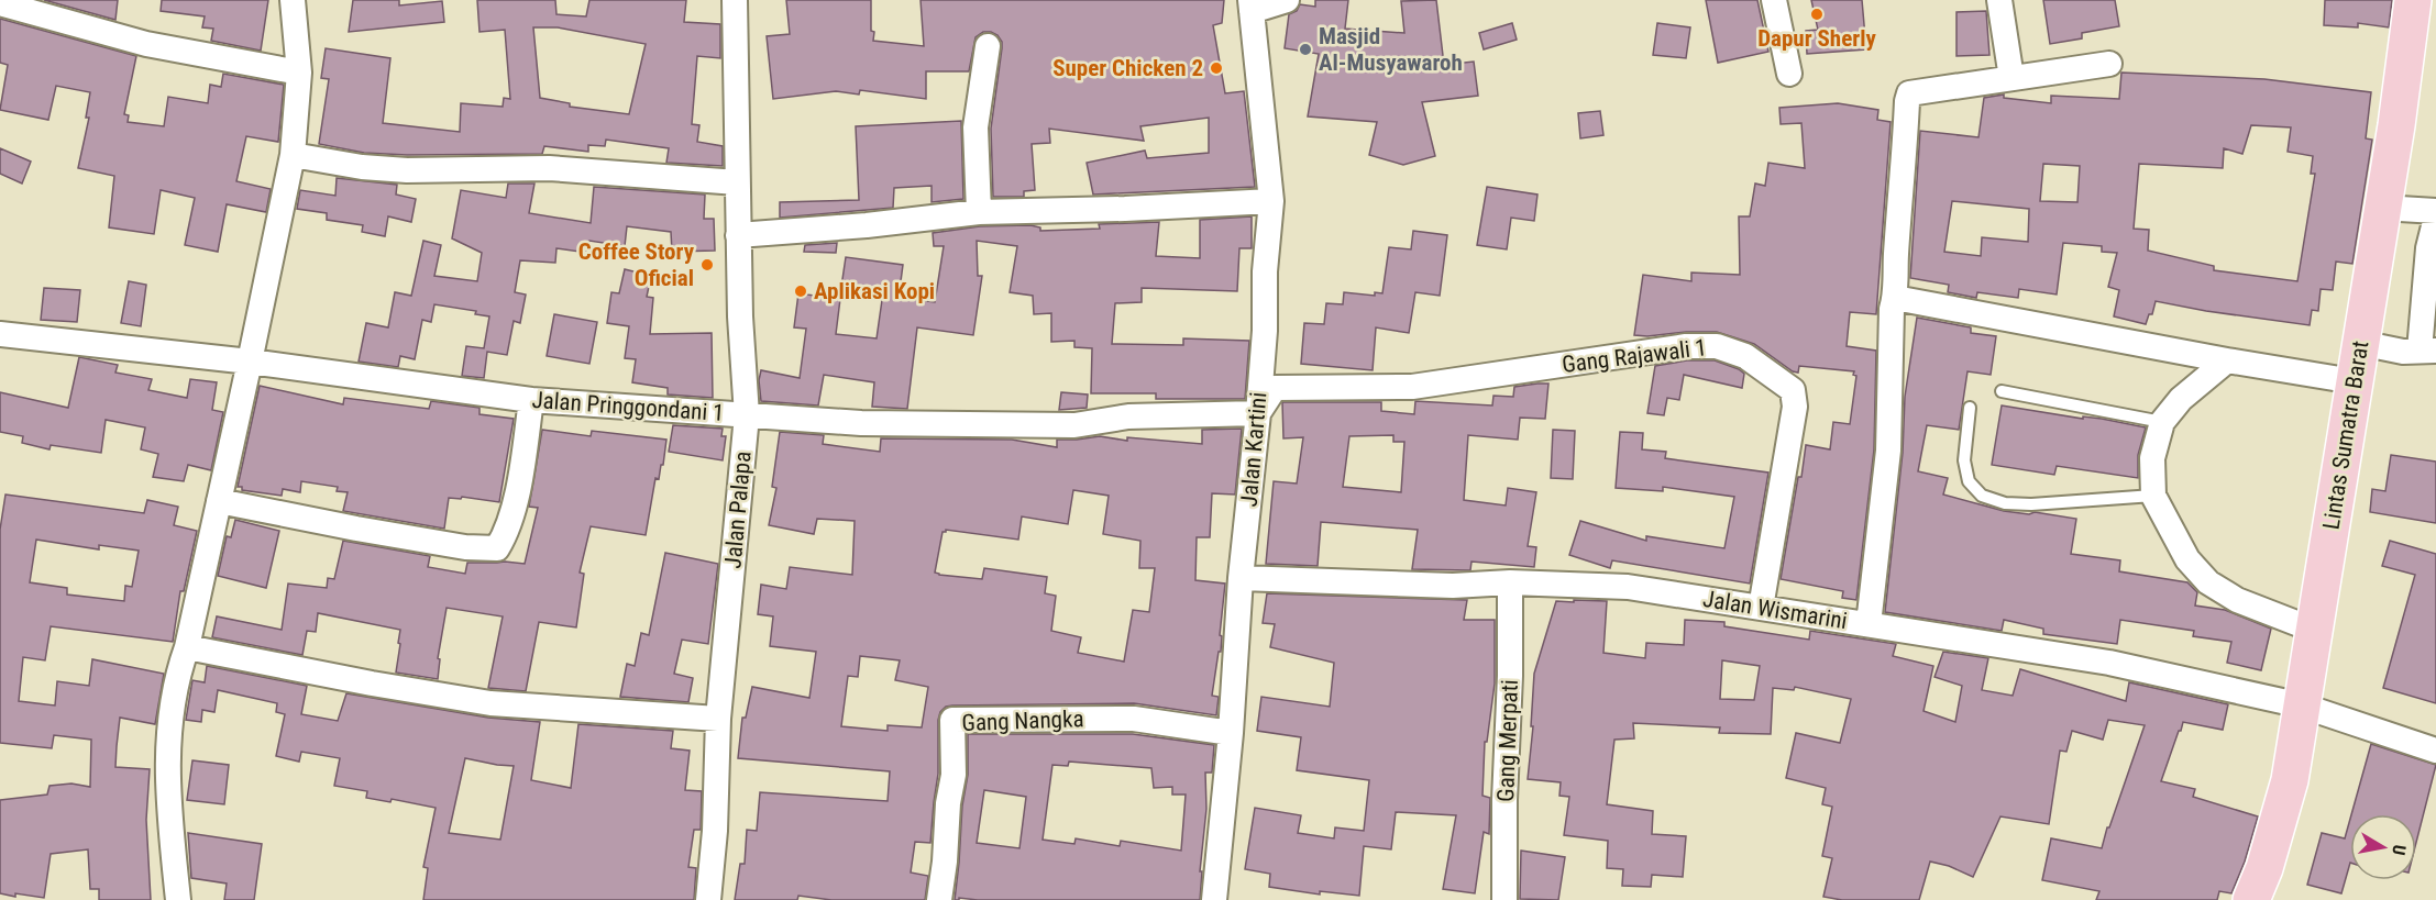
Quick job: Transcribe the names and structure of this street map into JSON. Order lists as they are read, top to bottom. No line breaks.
{"streets":{"highway":["Lintas Sumatra Barat"],"street":["Gang Rajawali 1","Jalan Pringgondani 1","Jalan Kartini","Jalan Palapa","Jalan Wismarini","Gang Nangka","Gang Merpati"]},"crossings":[["Gang Rajawali 1","Jalan Pringgondani 1"],["Gang Rajawali 1","Jalan Kartini"],["Gang Rajawali 1","Jalan Wismarini"],["Jalan Pringgondani 1","Jalan Kartini"],["Jalan Pringgondani 1","Jalan Palapa"],["Lintas Sumatra Barat","Jalan Wismarini"],["Jalan Kartini","Jalan Wismarini"],["Jalan Kartini","Gang Nangka"],["Jalan Wismarini","Gang Merpati"]],"places":["Dapur Sherly","Masjid Al-Musyawaroh","Super Chicken 2","Coffee Story Oficial","Aplikasi Kopi"],"north":"right"}
